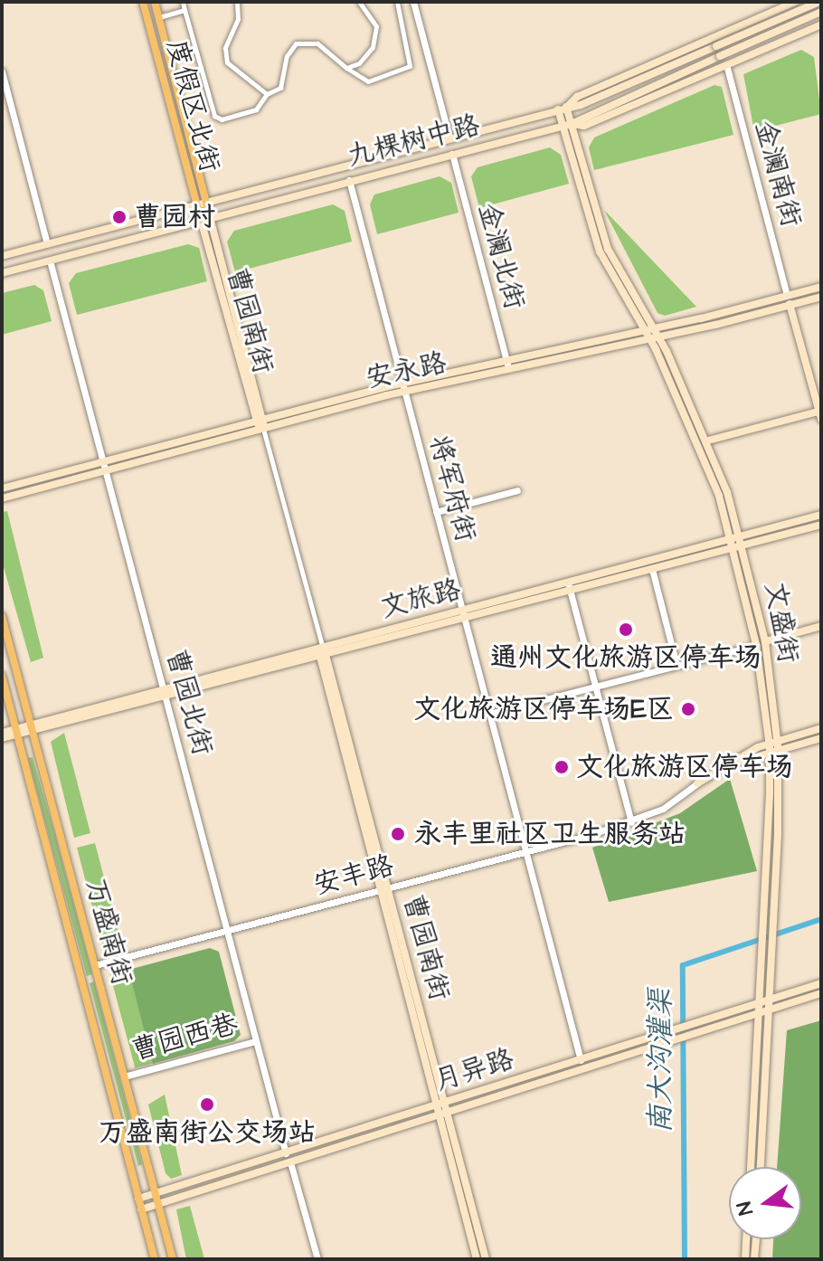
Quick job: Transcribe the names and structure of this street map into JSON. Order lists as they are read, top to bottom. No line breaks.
{"streets":{"main road":["度假区北街","九棵树中路","曹园南街","安永路","文旅路","文盛街","安丰路","万盛南街","月异路"],"street":["金澜南街","金澜北街","将军府街","曹园北街","曹园西巷"]},"crossings":[["度假区北街","九棵树中路"],["度假区北街","曹园南街"],["九棵树中路","金澜北街"],["九棵树中路","曹园南街"],["九棵树中路","将军府街"],["九棵树中路","文盛街"],["九棵树中路","曹园北街"],["金澜南街","安永路"],["金澜北街","安永路"],["曹园南街","安永路"],["曹园南街","文旅路"],["曹园南街","安丰路"],["曹园南街","月异路"],["安永路","将军府街"],["安永路","文盛街"],["安永路","曹园北街"],["将军府街","文旅路"],["将军府街","安丰路"],["将军府街","月异路"],["文旅路","文盛街"],["文旅路","曹园北街"],["文旅路","万盛南街"],["文盛街","安丰路"],["文盛街","月异路"],["曹园北街","安丰路"],["曹园北街","曹园西巷"],["曹园北街","月异路"],["安丰路","万盛南街"],["万盛南街","曹园西巷"],["万盛南街","月异路"]],"water":["南大沟灌渠"],"places":["曹园村","通州文化旅游区停车场","文化旅游区停车场E区","文化旅游区停车场","永丰里社区卫生服务站","万盛南街公交场站"],"north":"left"}
